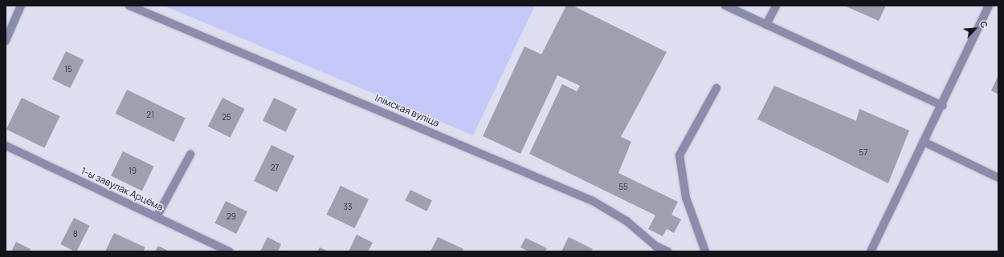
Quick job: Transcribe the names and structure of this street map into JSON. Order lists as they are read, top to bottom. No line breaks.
{"streets":{"street":["Ілімская вуліца","1-ы завулак Арцёма"]},"house_numbers":["15","21","25","57","27","19","55","33","29","8"],"north":"top right"}
